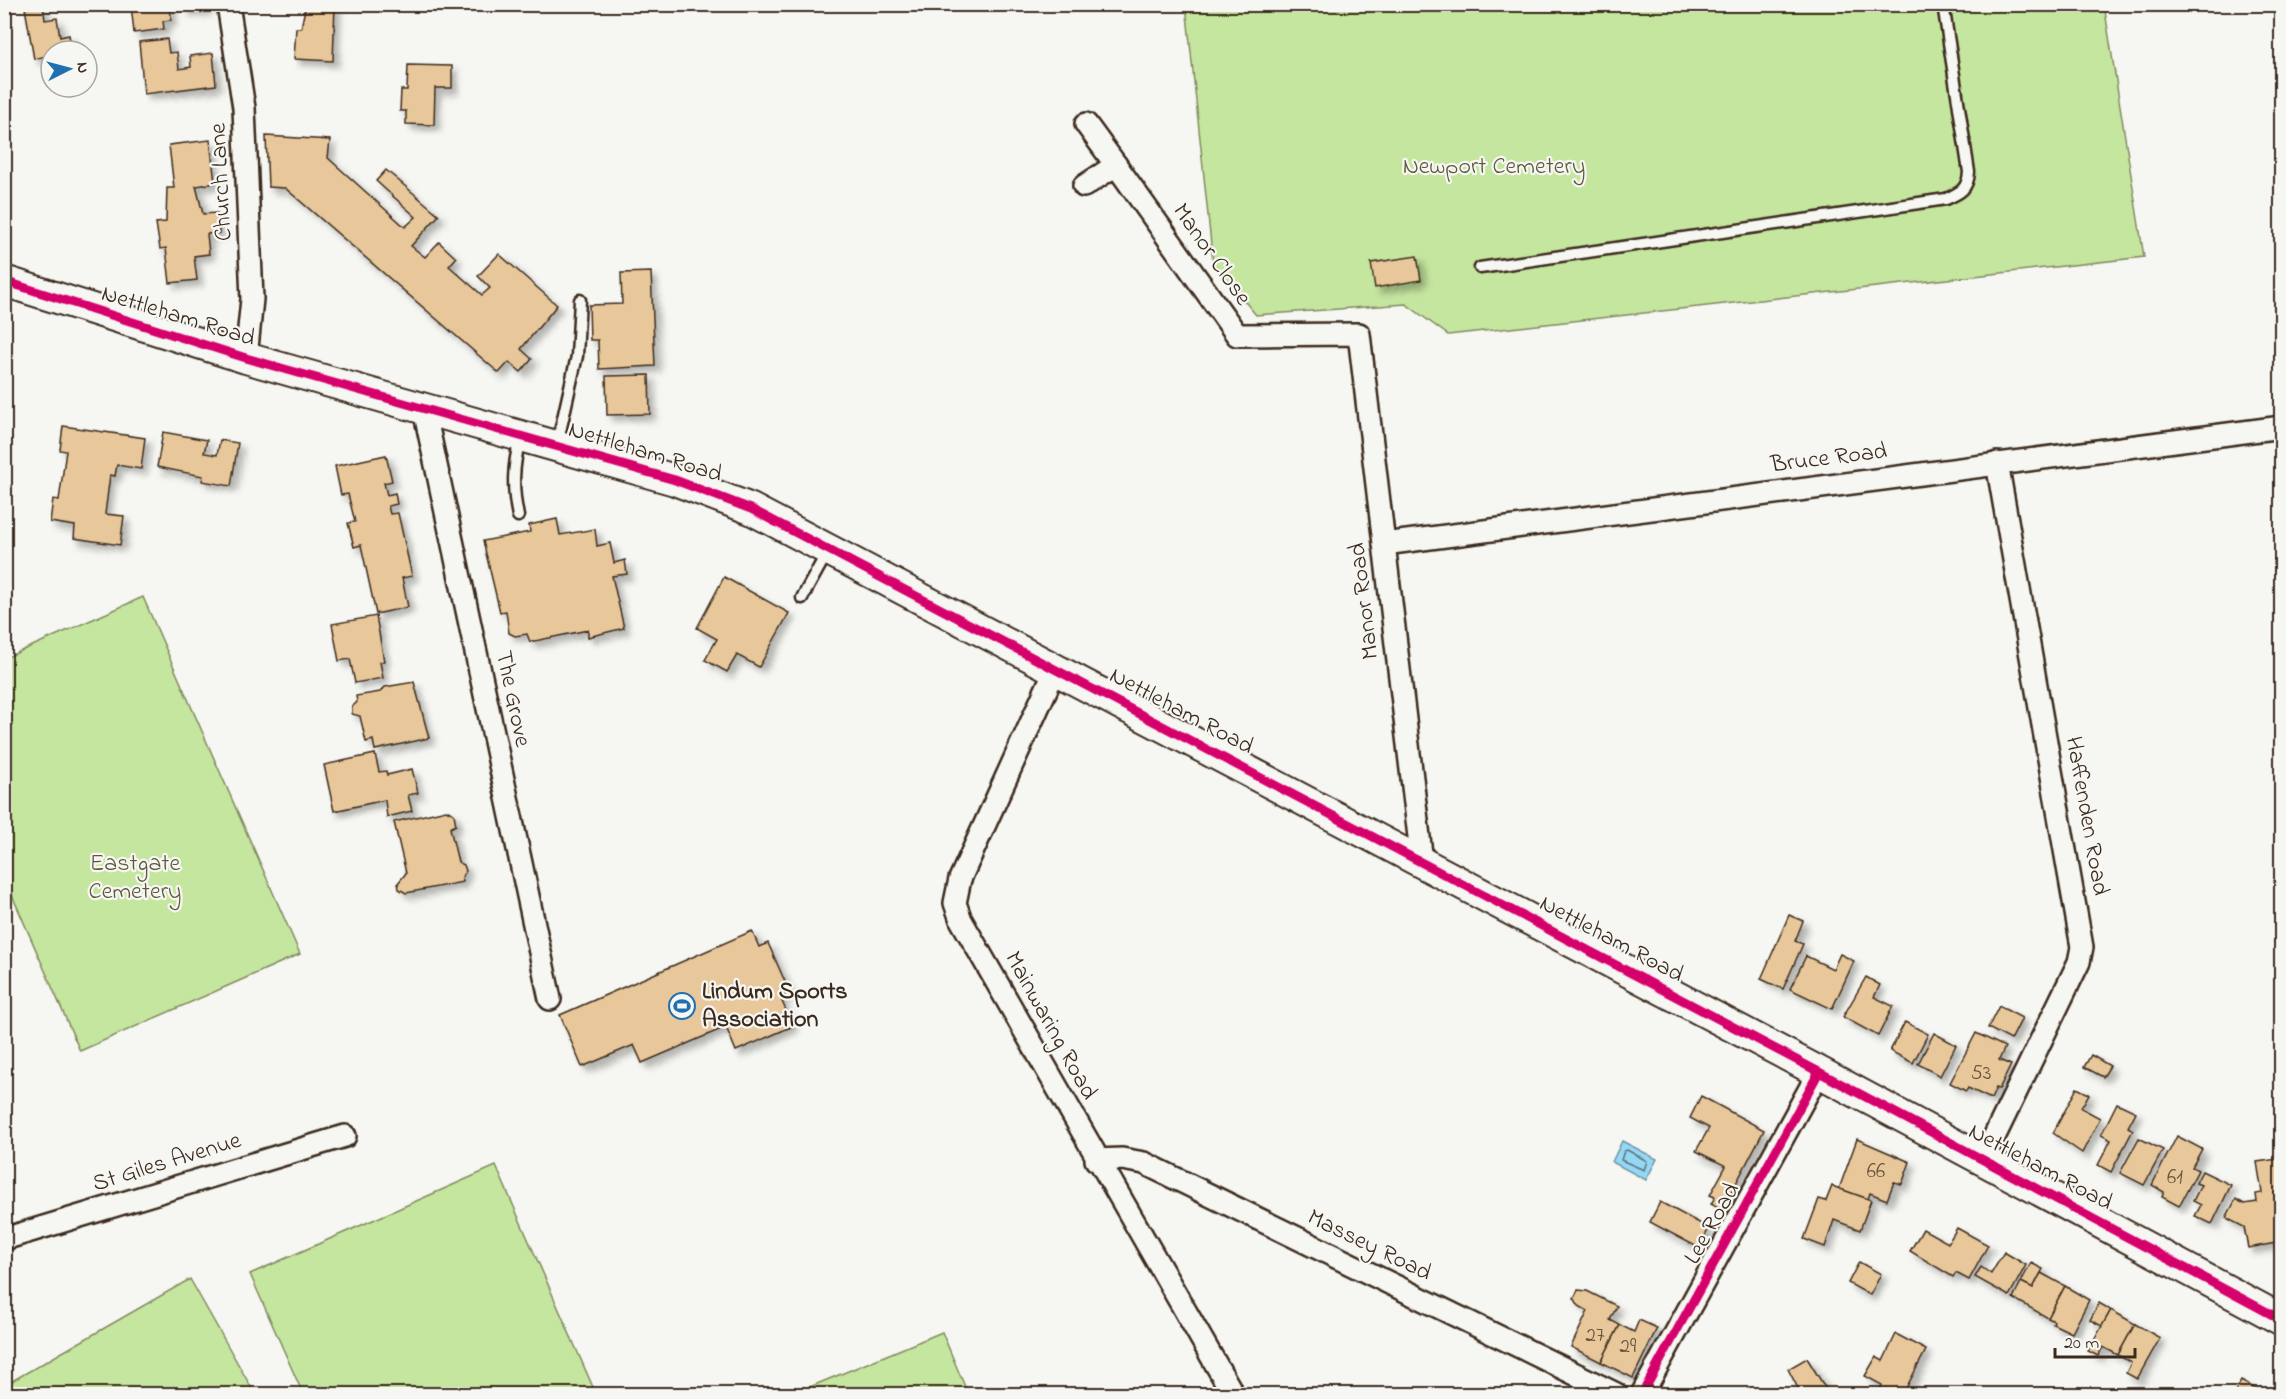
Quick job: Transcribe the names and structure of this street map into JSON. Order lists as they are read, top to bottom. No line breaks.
{"streets":{"street":["Church Lane","Manor Close","Nettleham Road","Bruce Road","Manor Road","The Grove","Haffenden Road","Mainwaring Road","St Giles Avenue","Lee Road","Massey Road"]},"crossings":[["Church Lane","Nettleham Road"],["Manor Close","Manor Road"],["Nettleham Road","Manor Road"],["Nettleham Road","The Grove"],["Nettleham Road","Haffenden Road"],["Nettleham Road","Mainwaring Road"],["Nettleham Road","Lee Road"],["Bruce Road","Manor Road"],["Bruce Road","Haffenden Road"],["Mainwaring Road","Massey Road"]],"parks":["Newport Cemetery","Eastgate Cemetery"],"places":{"sports":["Lindum Sports Association"]},"house_numbers":["53","66","61","27","29"],"scale_bar":"20 m","north":"right"}
